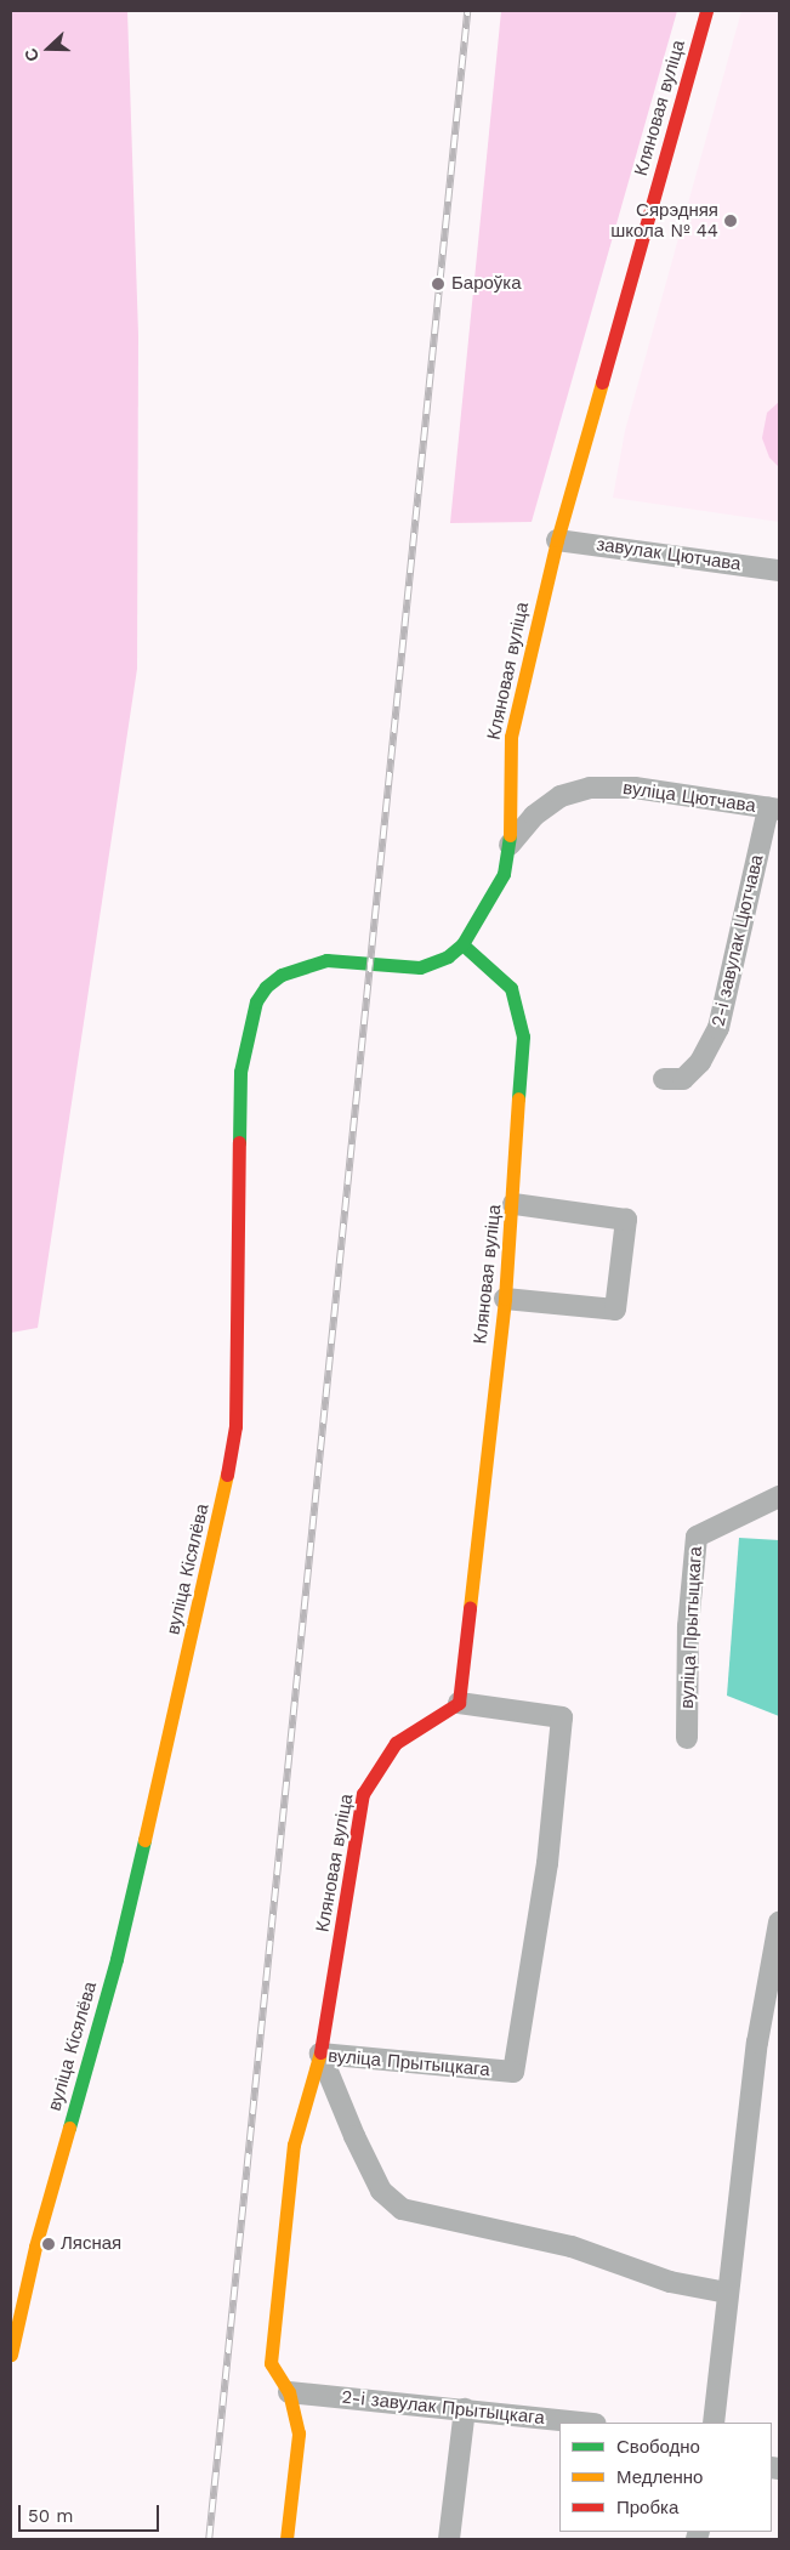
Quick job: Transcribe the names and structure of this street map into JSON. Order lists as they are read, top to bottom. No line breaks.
{"streets":{"street":["Кляновая вуліца","завулак Цютчава","вуліца Цютчава","2-і завулак Цютчава","вуліца Кісялёва","вуліца Прытыцкага","2-і завулак Прытыцкага"]},"crossings":[["Кляновая вуліца","завулак Цютчава"],["Кляновая вуліца","вуліца Цютчава"],["Кляновая вуліца","вуліца Кісялёва"],["Кляновая вуліца","вуліца Прытыцкага"],["Кляновая вуліца","2-і завулак Прытыцкага"],["вуліца Цютчава","2-і завулак Цютчава"]],"places":["Сярэдняя школа № 44","Бароўка","Лясная"],"legend":["Свободно","Медленно","Пробка"],"scale_bar":"50 m","north":"left"}
